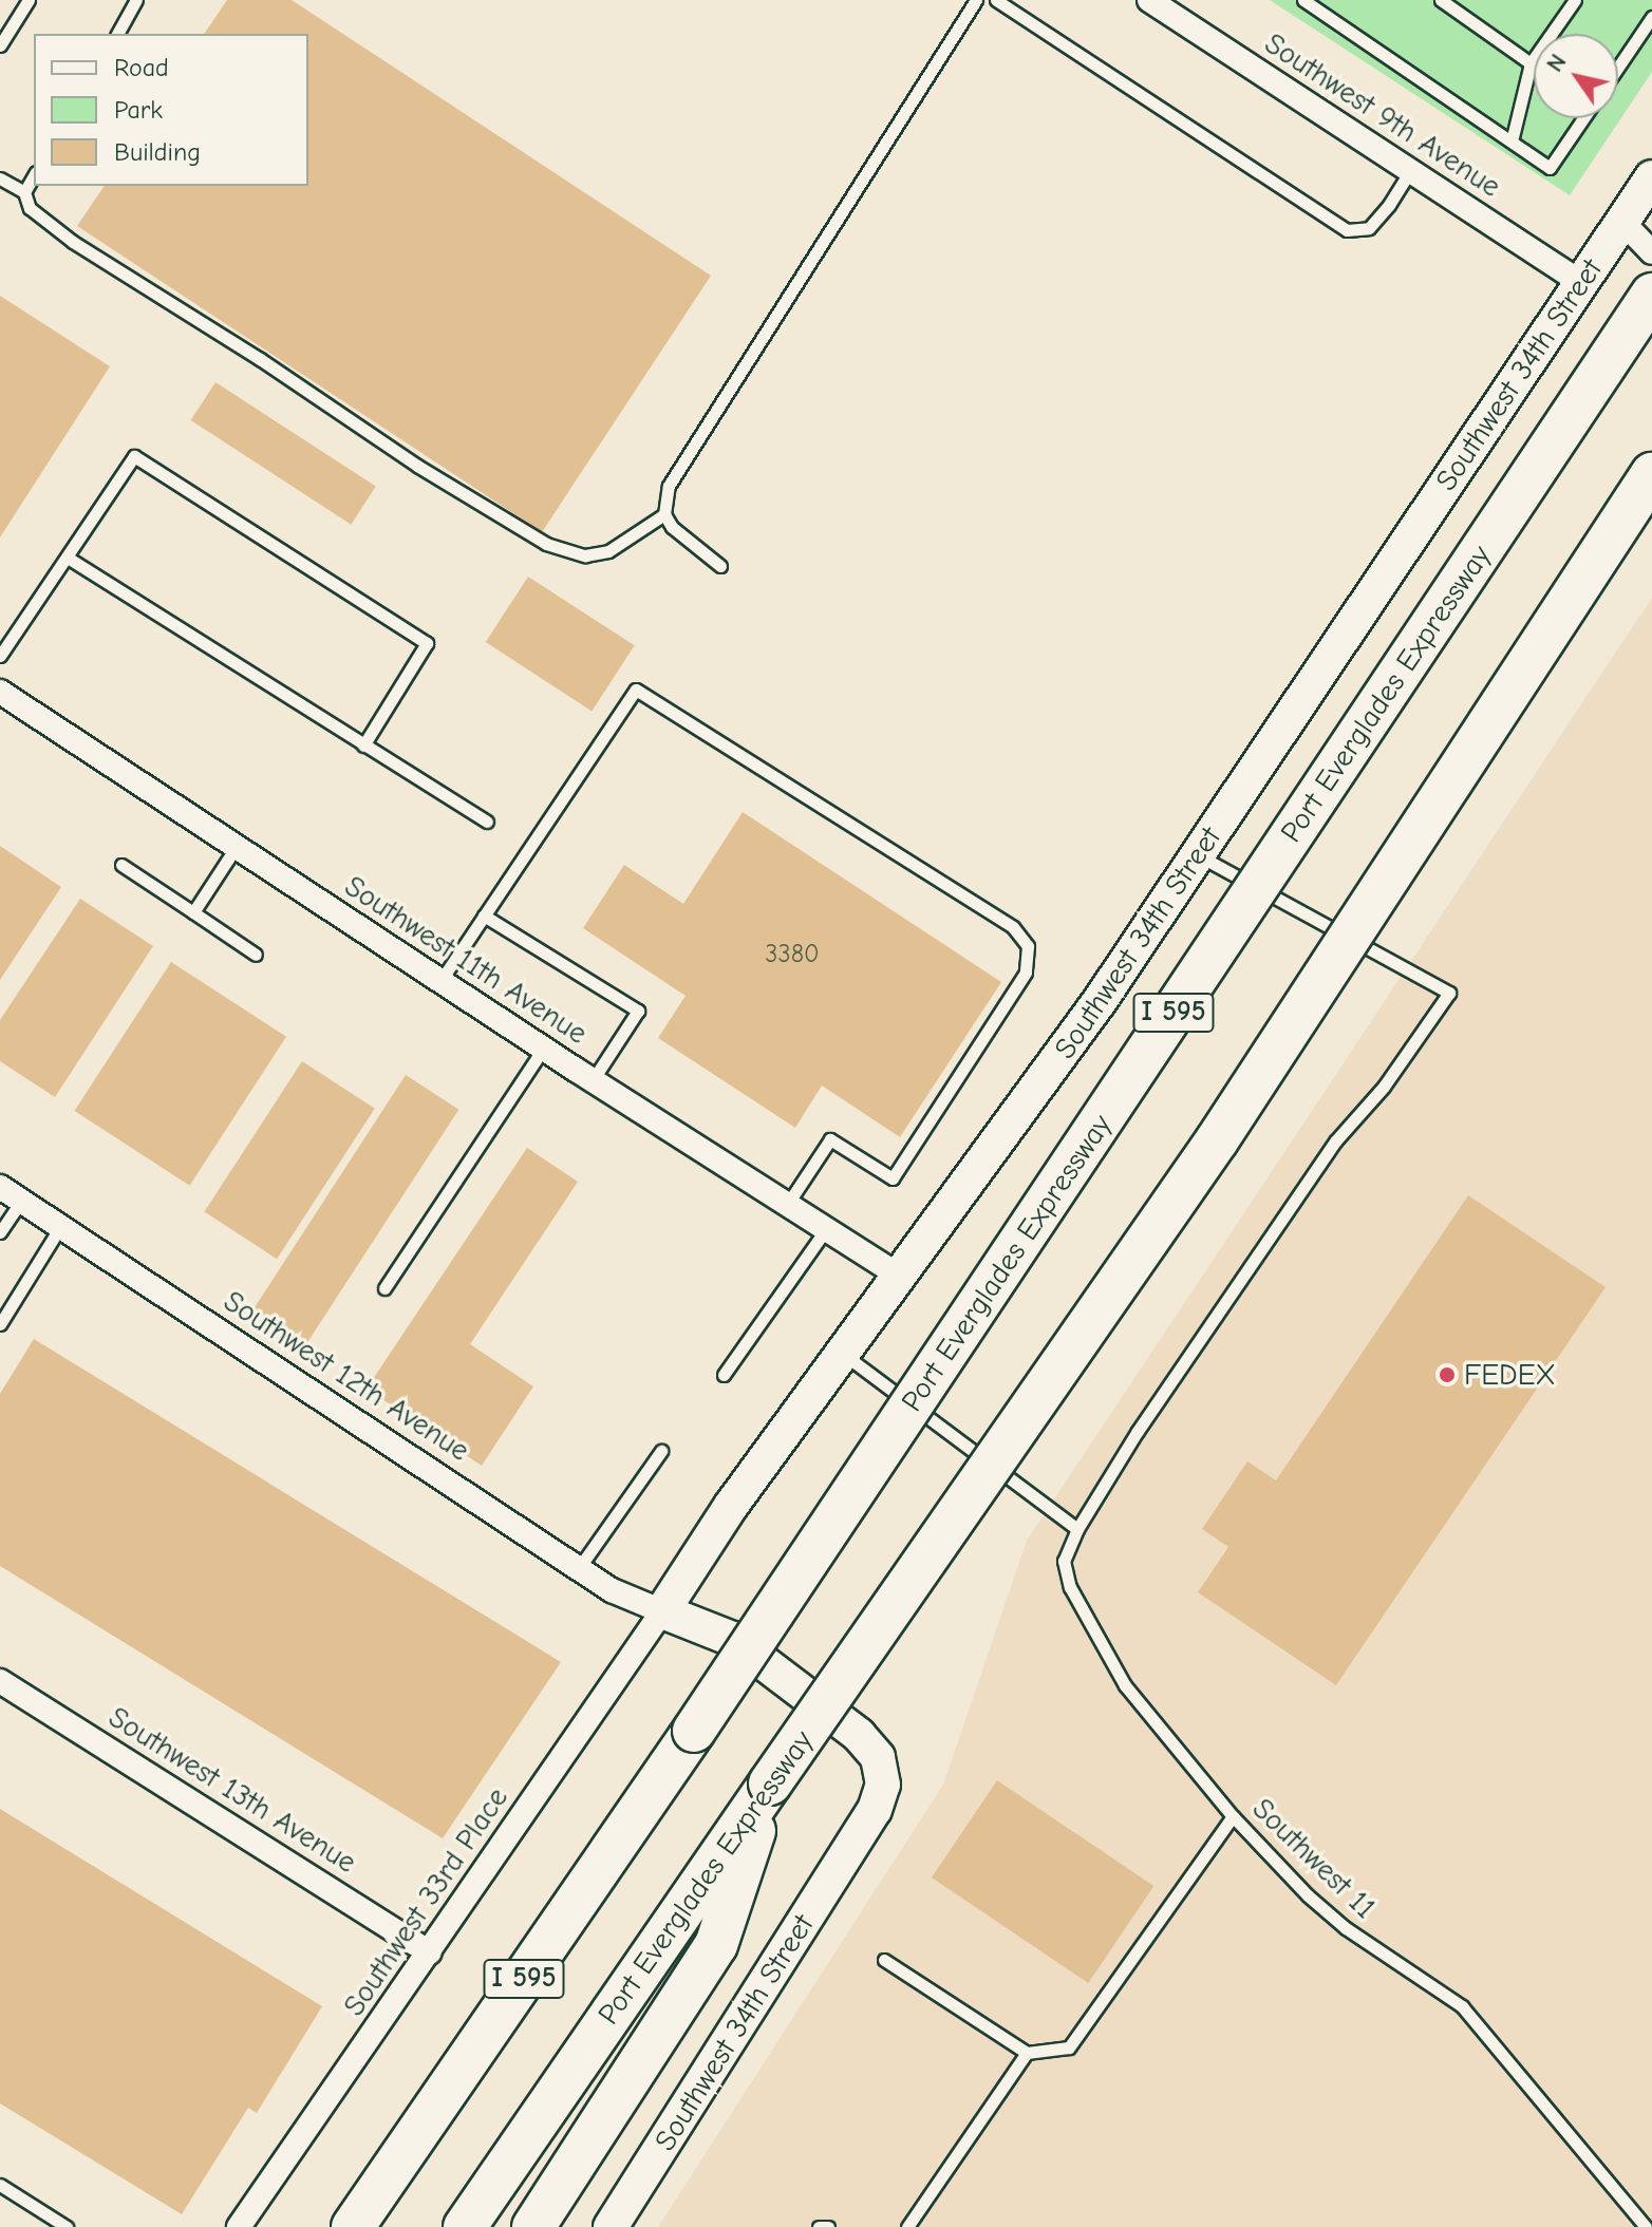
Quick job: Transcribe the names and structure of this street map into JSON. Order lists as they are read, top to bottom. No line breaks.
{"streets":{"highway":["Port Everglades Expressway","I 595"],"street":["Southwest 9th Avenue","Southwest 34th Street","Southwest 11th Avenue","Southwest 12th Avenue","Southwest 13th Avenue","Southwest 33rd Place"],"lane":["Southwest 11"]},"crossings":[["Southwest 9th Avenue","Southwest 34th Street"],["Southwest 34th Street","Southwest 11th Avenue"],["Southwest 34th Street","Southwest 12th Avenue"],["Southwest 34th Street","Southwest 33rd Place"],["Southwest 12th Avenue","Southwest 33rd Place"],["Southwest 13th Avenue","Southwest 33rd Place"]],"places":["FEDEX"],"house_numbers":["3380"],"legend":["Road","Park","Building"],"north":"top left"}
